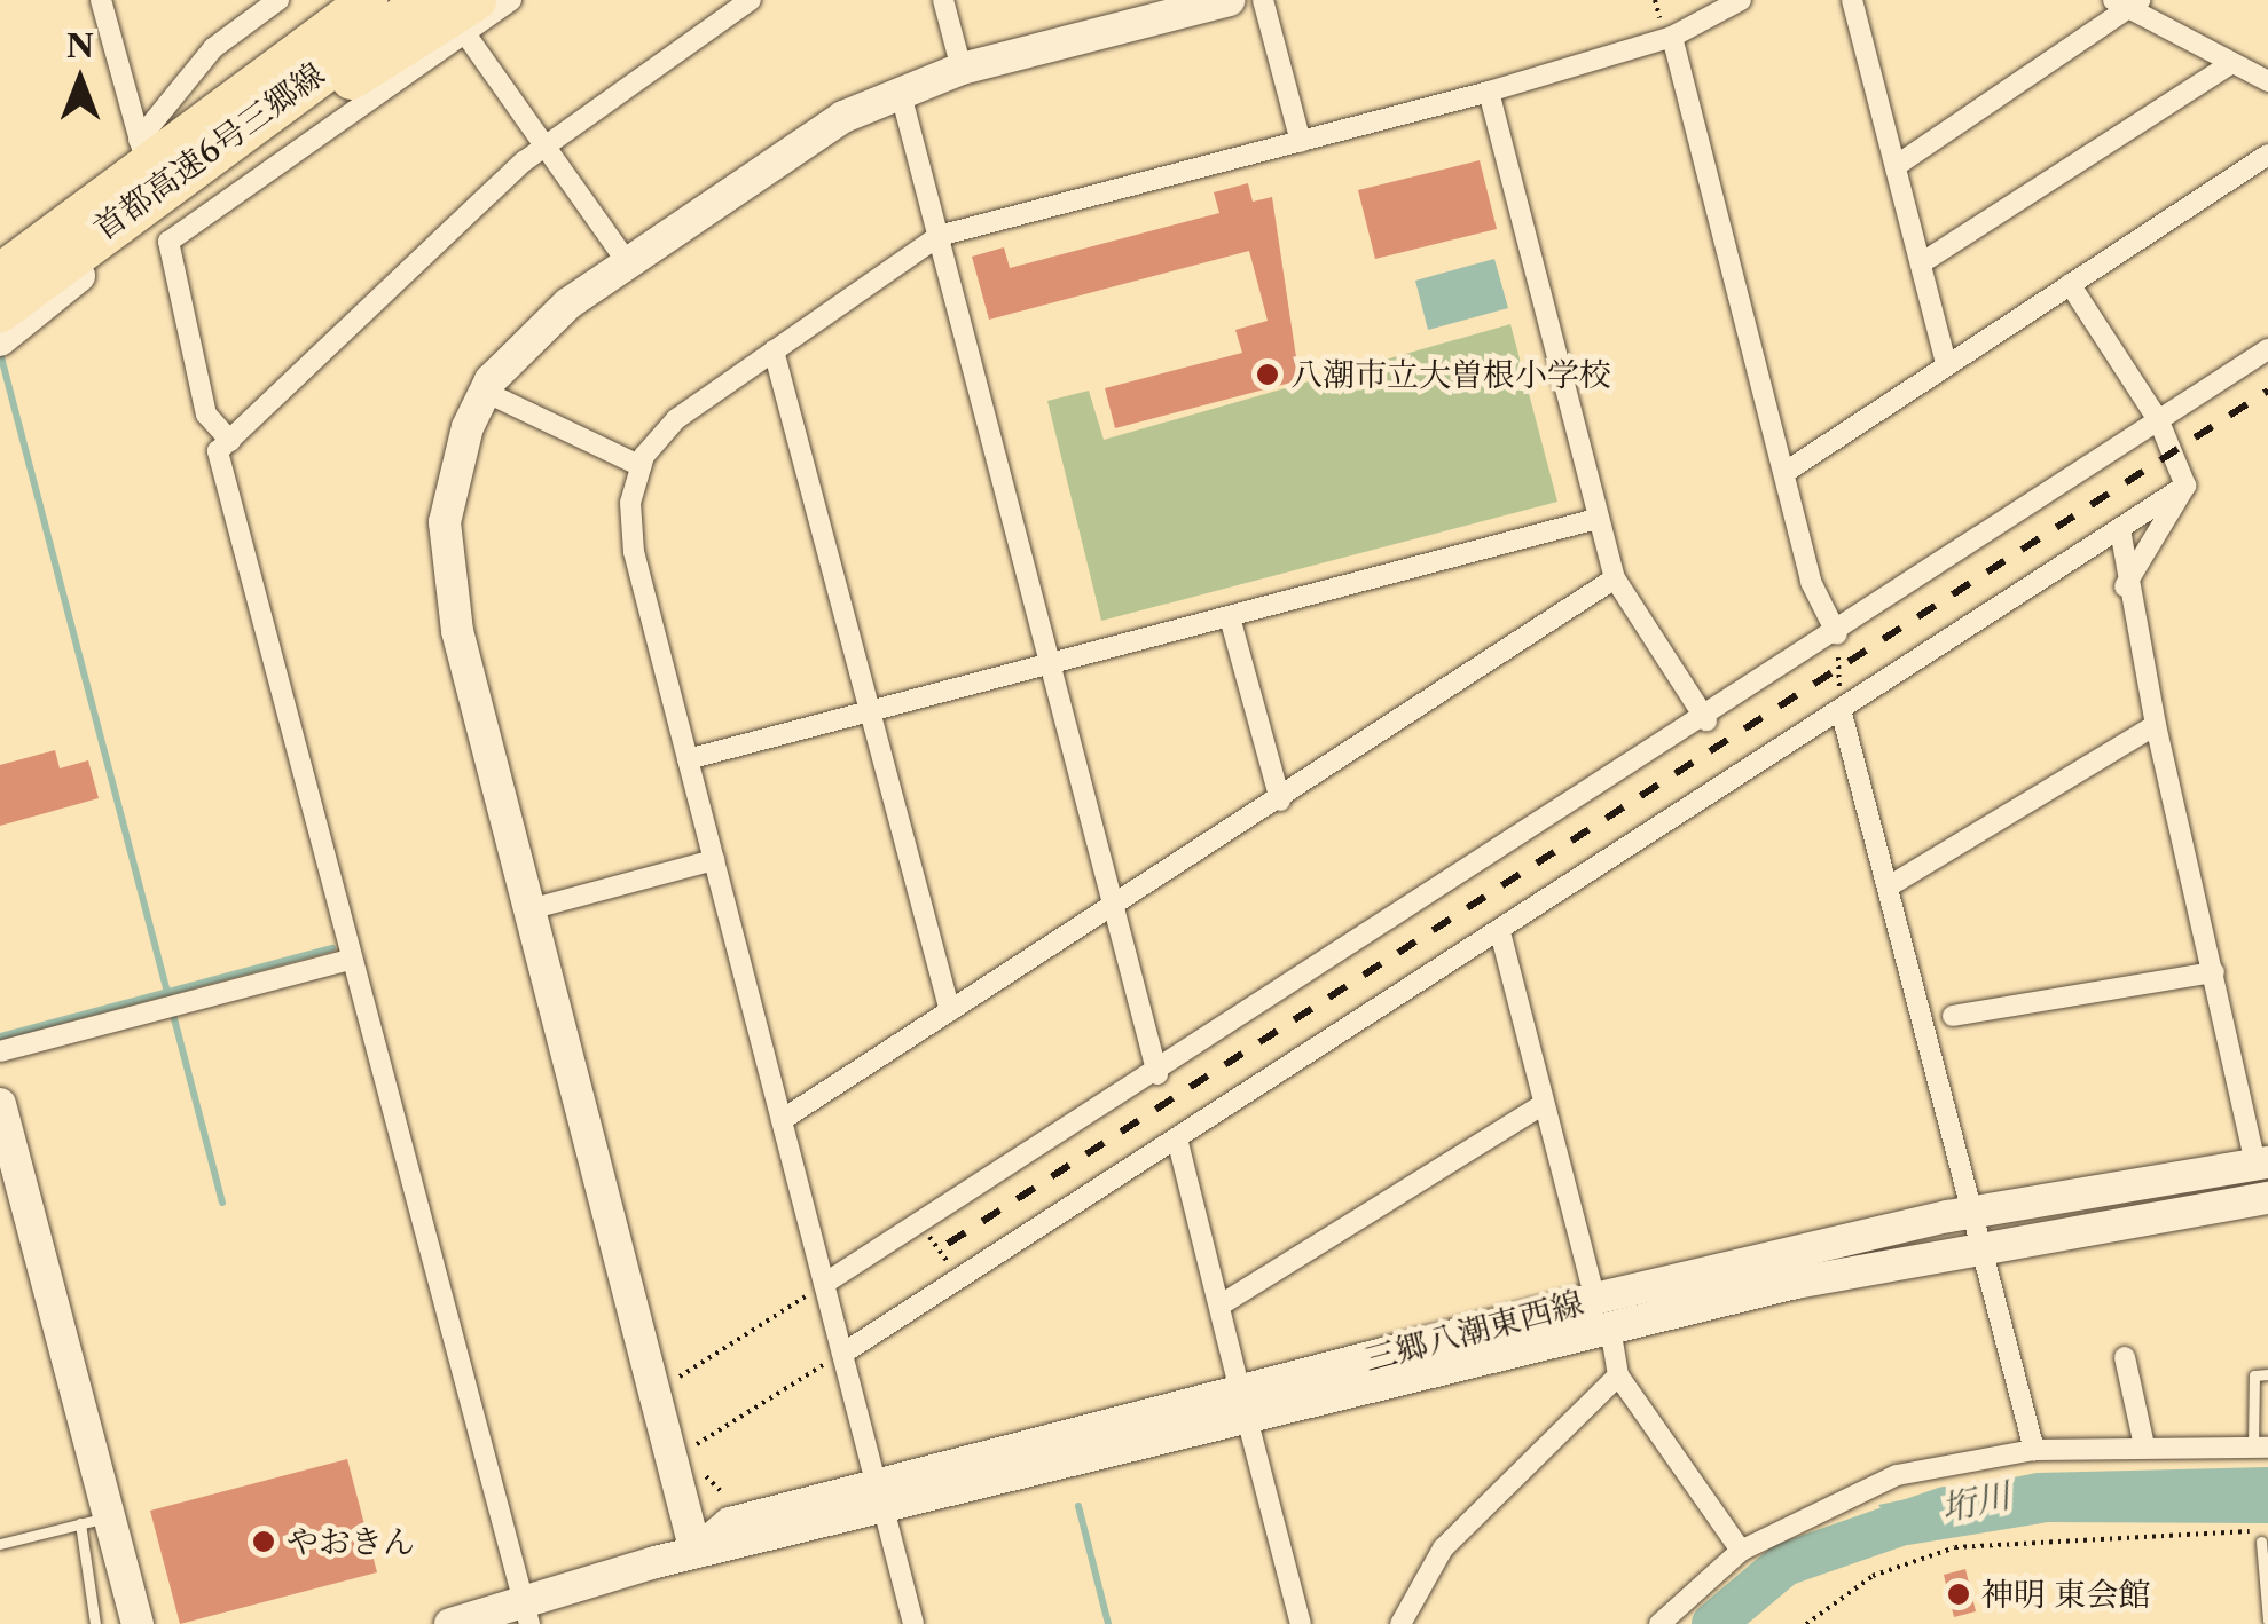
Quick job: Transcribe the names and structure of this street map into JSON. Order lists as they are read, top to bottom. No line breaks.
{"streets":{"highway":["首都高速6号三郷線"],"street":["三郷八潮東西線"]},"water":["垳川"],"places":["八潮市立大曽根小学校","やおきん","神明 東会館"],"north":"top"}
